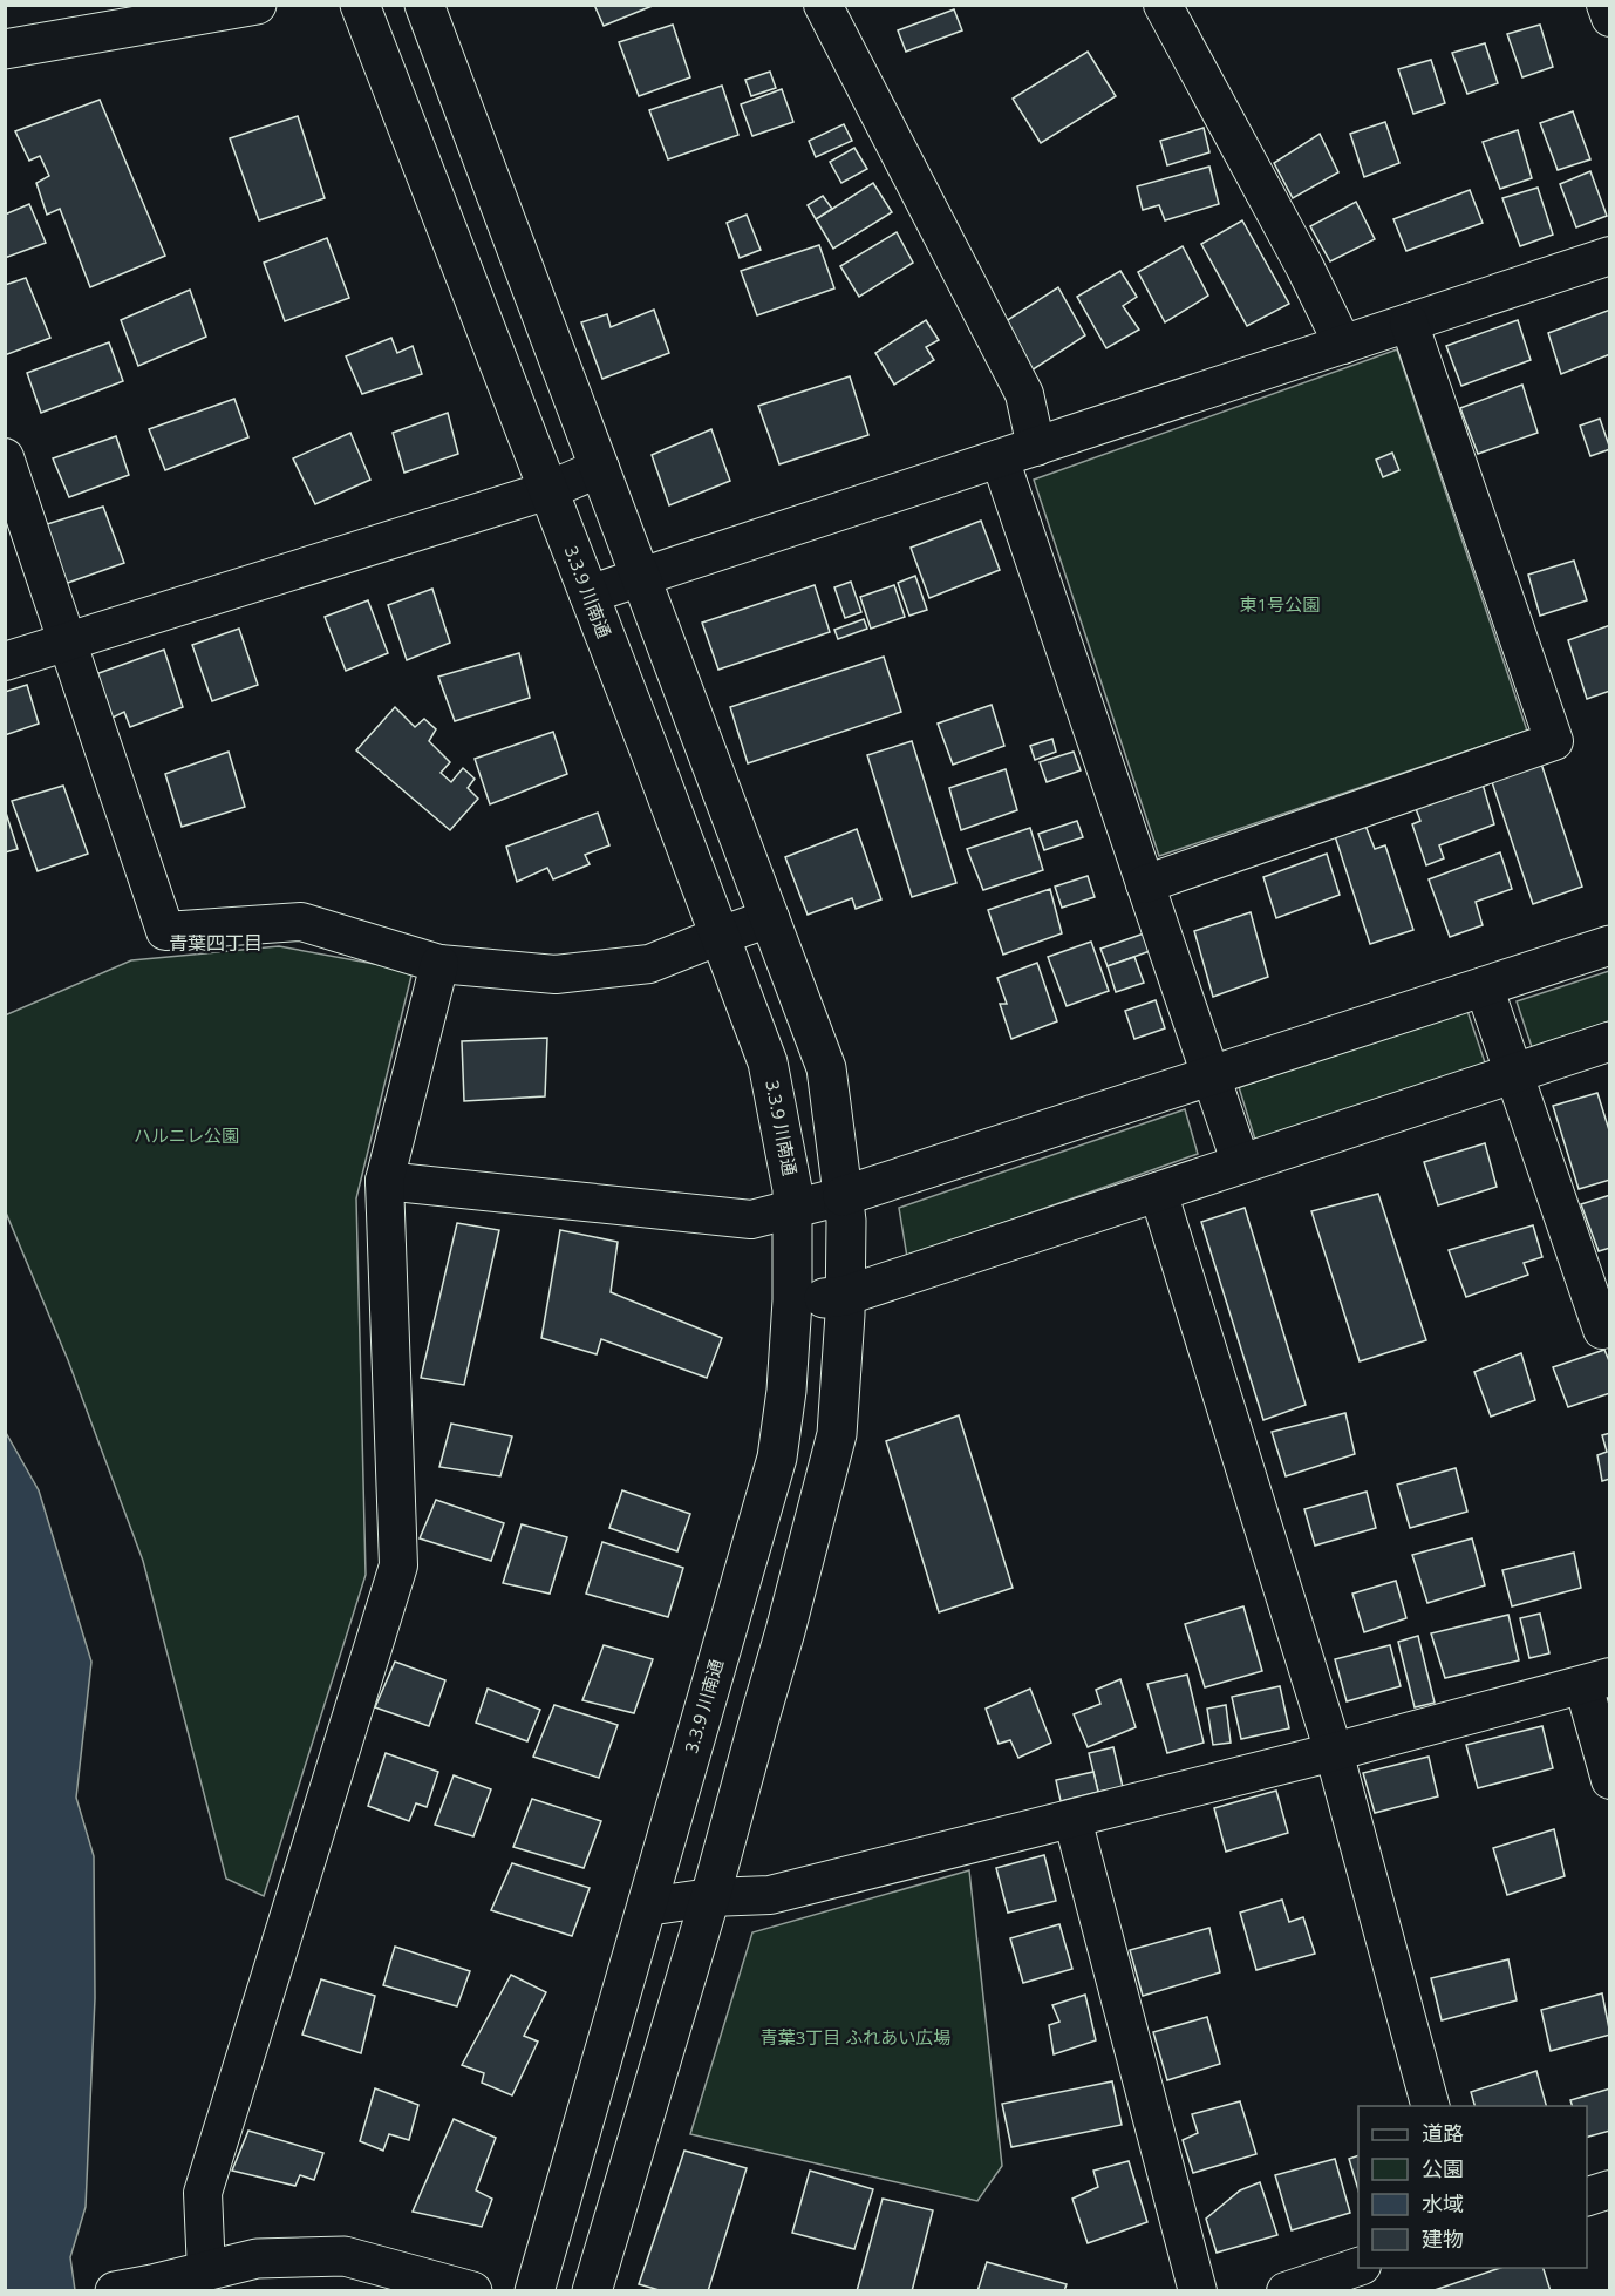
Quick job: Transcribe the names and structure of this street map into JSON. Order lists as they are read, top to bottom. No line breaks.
{"streets":{"street":["3.3.9 川南通"]},"districts":["青葉四丁目"],"parks":["東1号公園","ハルニレ公園","青葉3丁目 ふれあい広場"],"legend":["道路","公園","水域","建物"]}
